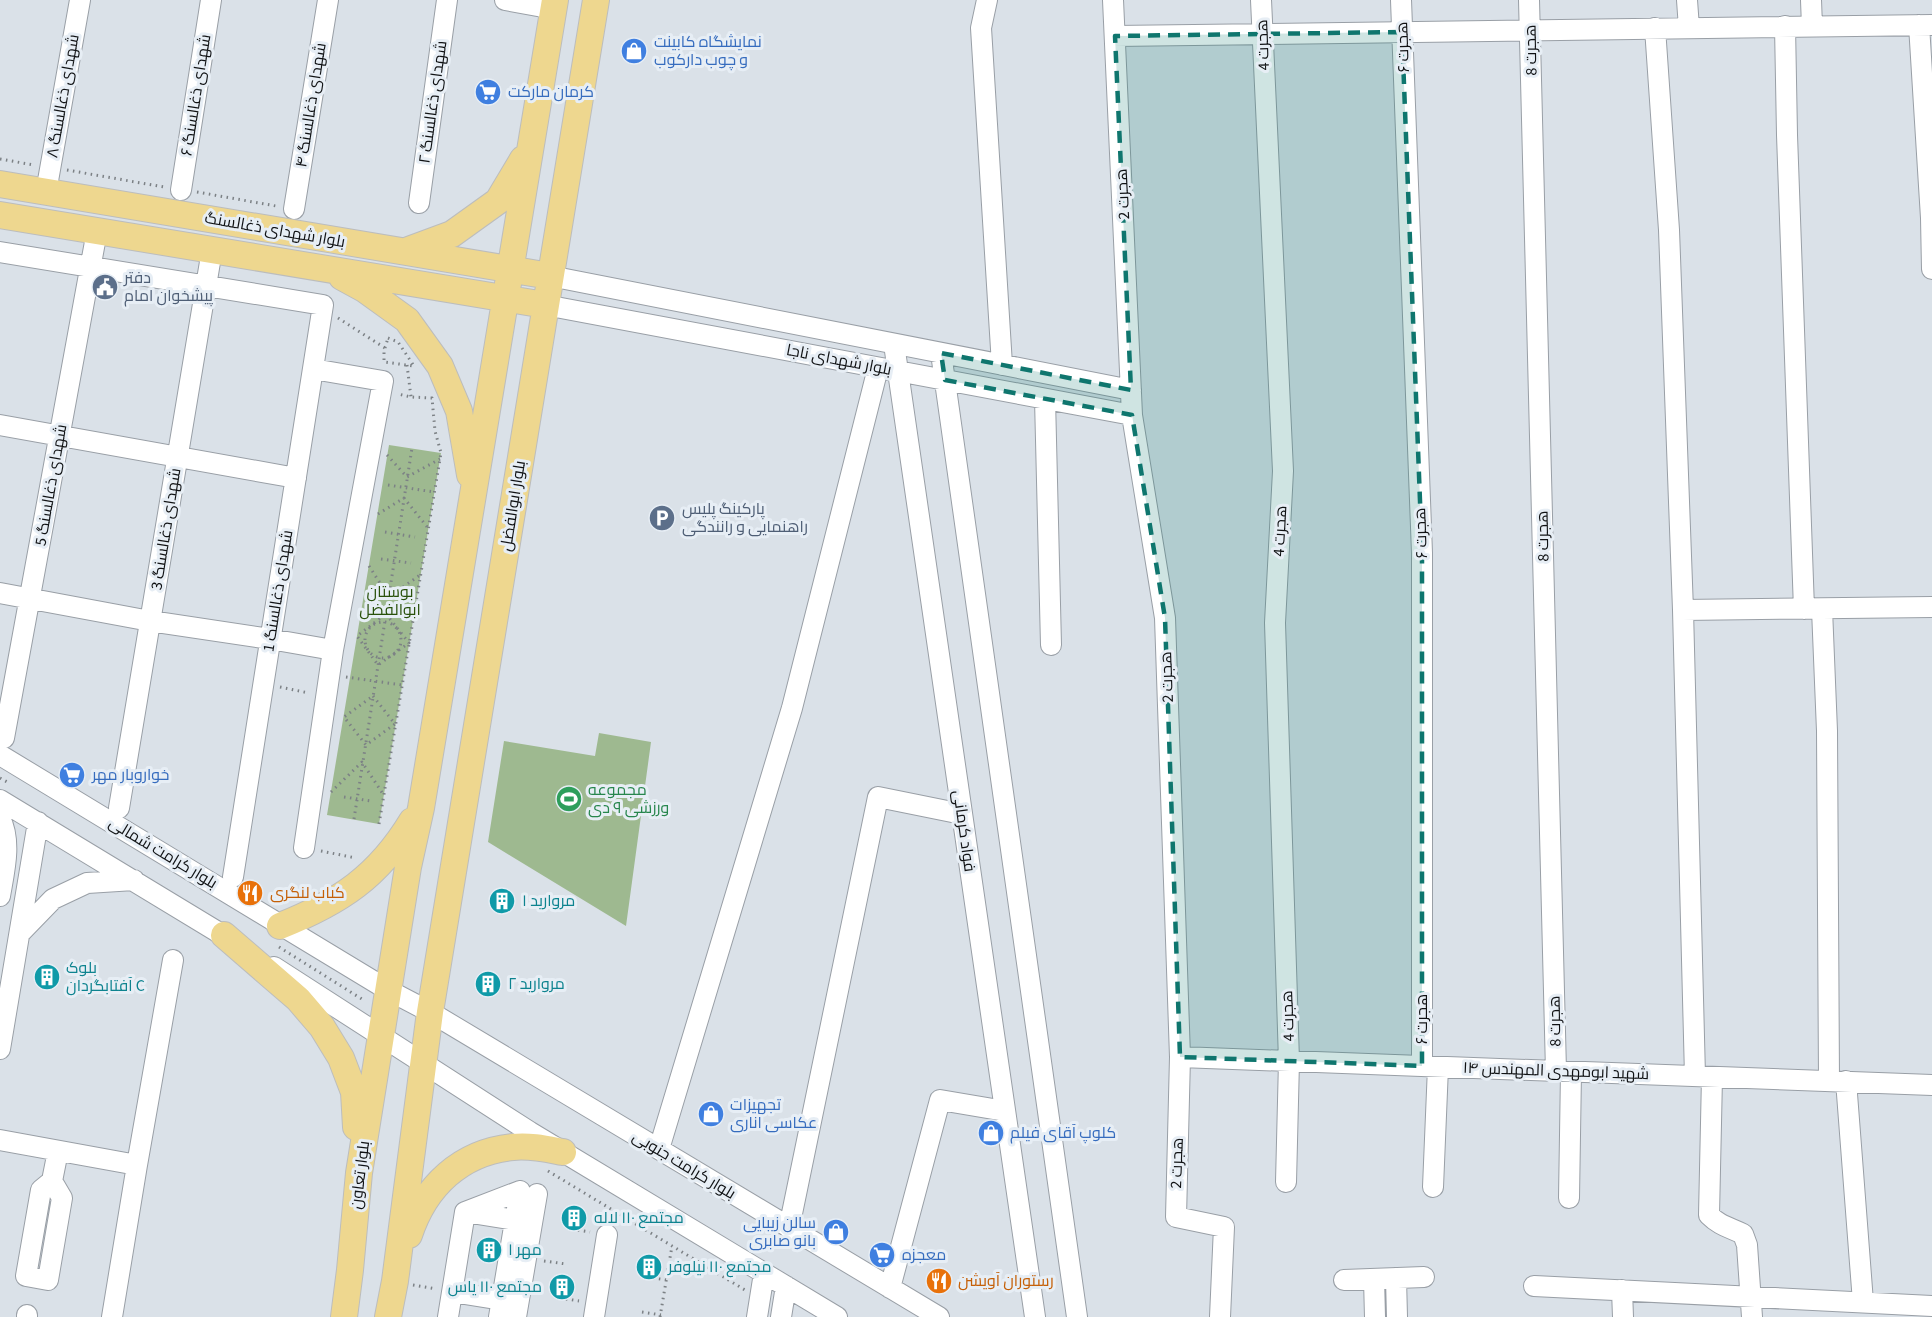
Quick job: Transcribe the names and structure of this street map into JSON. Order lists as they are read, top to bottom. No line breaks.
{"streets":{"main road":["بلوار شهدای ذغالسنگ","بلوار ابوالفضل","بلوار تعاون"],"street":["هجرت 4","هجرت ۶","هجرت 8","شهدای ذغالسنگ ۶","شهدای ذغالسنگ ۸","شهدای ذغالسنگ ۲","شهدای ذغالسنگ ۴","هجرت 2","بلوار شهدای ناجا","شهدای ذغالسنگ 5","شهدای ذغالسنگ 3","شهدای ذغالسنگ 1","فواد کرمانی","بلوار کرامت شمالی","شهید ابومهدی المهندس ۱۴","بلوار کرامت جنوبی"]},"crossings":[["هجرت 4","شهید ابومهدی المهندس ۱۴"],["هجرت ۶","شهید ابومهدی المهندس ۱۴"],["هجرت 8","شهید ابومهدی المهندس ۱۴"],["شهدای ذغالسنگ ۸","بلوار شهدای ذغالسنگ"],["هجرت 2","بلوار شهدای ناجا"],["هجرت 2","شهید ابومهدی المهندس ۱۴"],["بلوار شهدای ذغالسنگ","بلوار شهدای ناجا"],["بلوار شهدای ذغالسنگ","شهدای ذغالسنگ 5"],["بلوار شهدای ذغالسنگ","بلوار ابوالفضل"],["بلوار شهدای ذغالسنگ","شهدای ذغالسنگ 3"],["بلوار شهدای ناجا","بلوار ابوالفضل"],["بلوار شهدای ناجا","فواد کرمانی"],["شهدای ذغالسنگ 5","بلوار کرامت شمالی"],["بلوار ابوالفضل","بلوار کرامت جنوبی"],["بلوار کرامت شمالی","بلوار کرامت جنوبی"],["بلوار کرامت شمالی","بلوار تعاون"],["بلوار کرامت جنوبی","بلوار تعاون"]],"parks":["بوستان ابوالفضل"],"places":{"shop":["نمایشگاه کابینت و چوب دارکوب","تجهیزات عکاسی اناری","کلوپ آقای فیلم","سالن زیبایی بانو صابری"],"supermarket":["کرمان مارکت","خواروبار مهر","معجزه"],"public building":["دفتر پیشخوان امام"],"parking":["پارکینگ پلیس راهنمایی و رانندگی"],"sports":["مجموعه ورزشی ۹ دی"],"restaurant":["کباب لنگری","رستوران آویشن"],"building":["مروارید ۱","بلوک آفتابگردان C","مروارید ۲","مجتمع ۱۱۰ لاله","مهر ۱","مجتمع ۱۱۰ نیلوفر","مجتمع ۱۱۰ یاس"]}}
